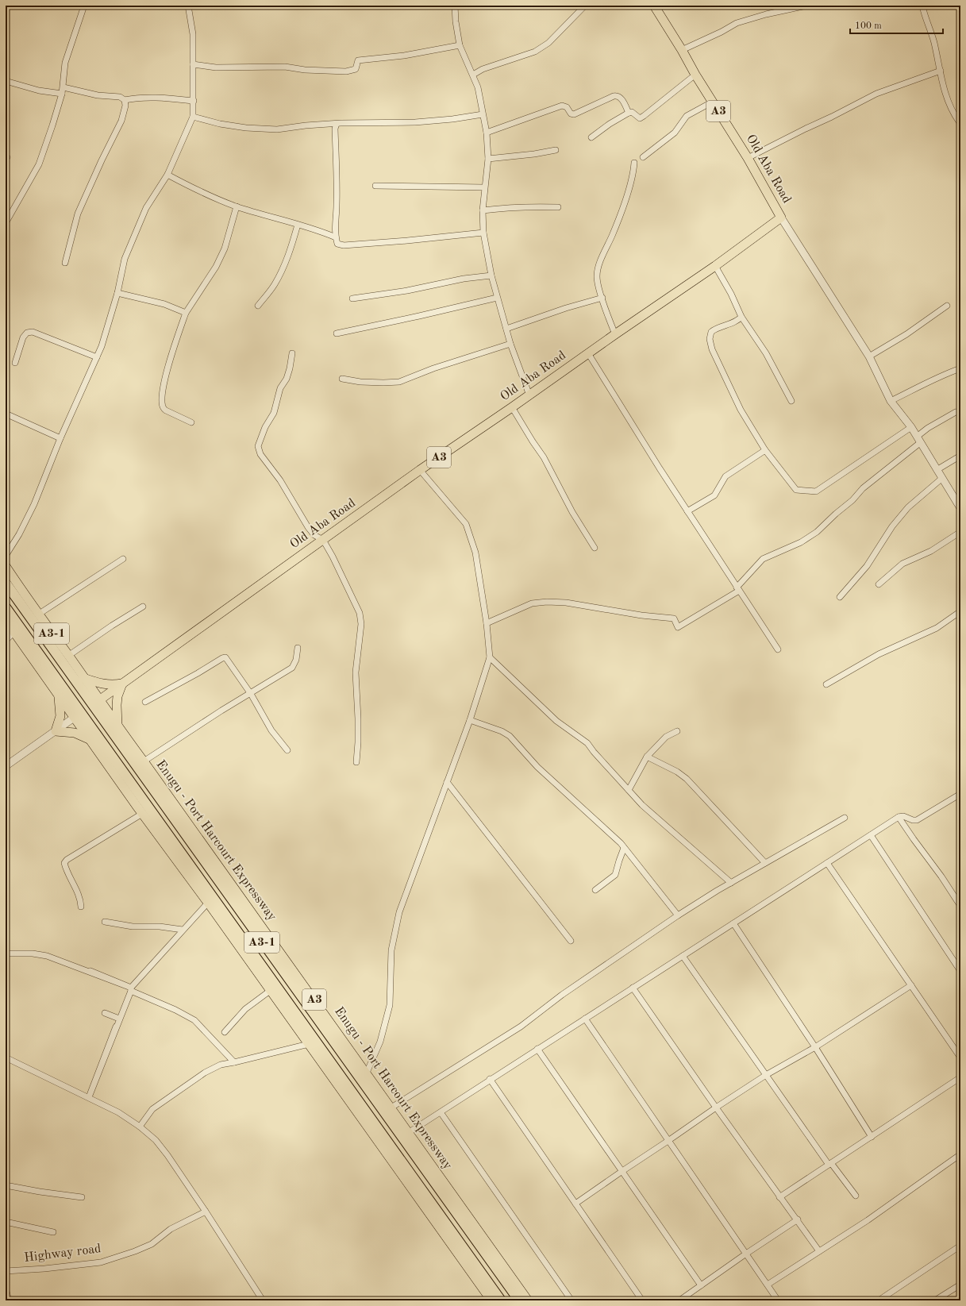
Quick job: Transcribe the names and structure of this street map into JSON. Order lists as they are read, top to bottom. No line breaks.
{"streets":{"highway":["A3-1","Enugu - Port Harcourt Expressway"],"main road":["A3","Old Aba Road"],"street":["Highway road"]},"crossings":[["A3","A3-1"],["Old Aba Road","Enugu - Port Harcourt Expressway"]],"scale_bar":"100 m"}
